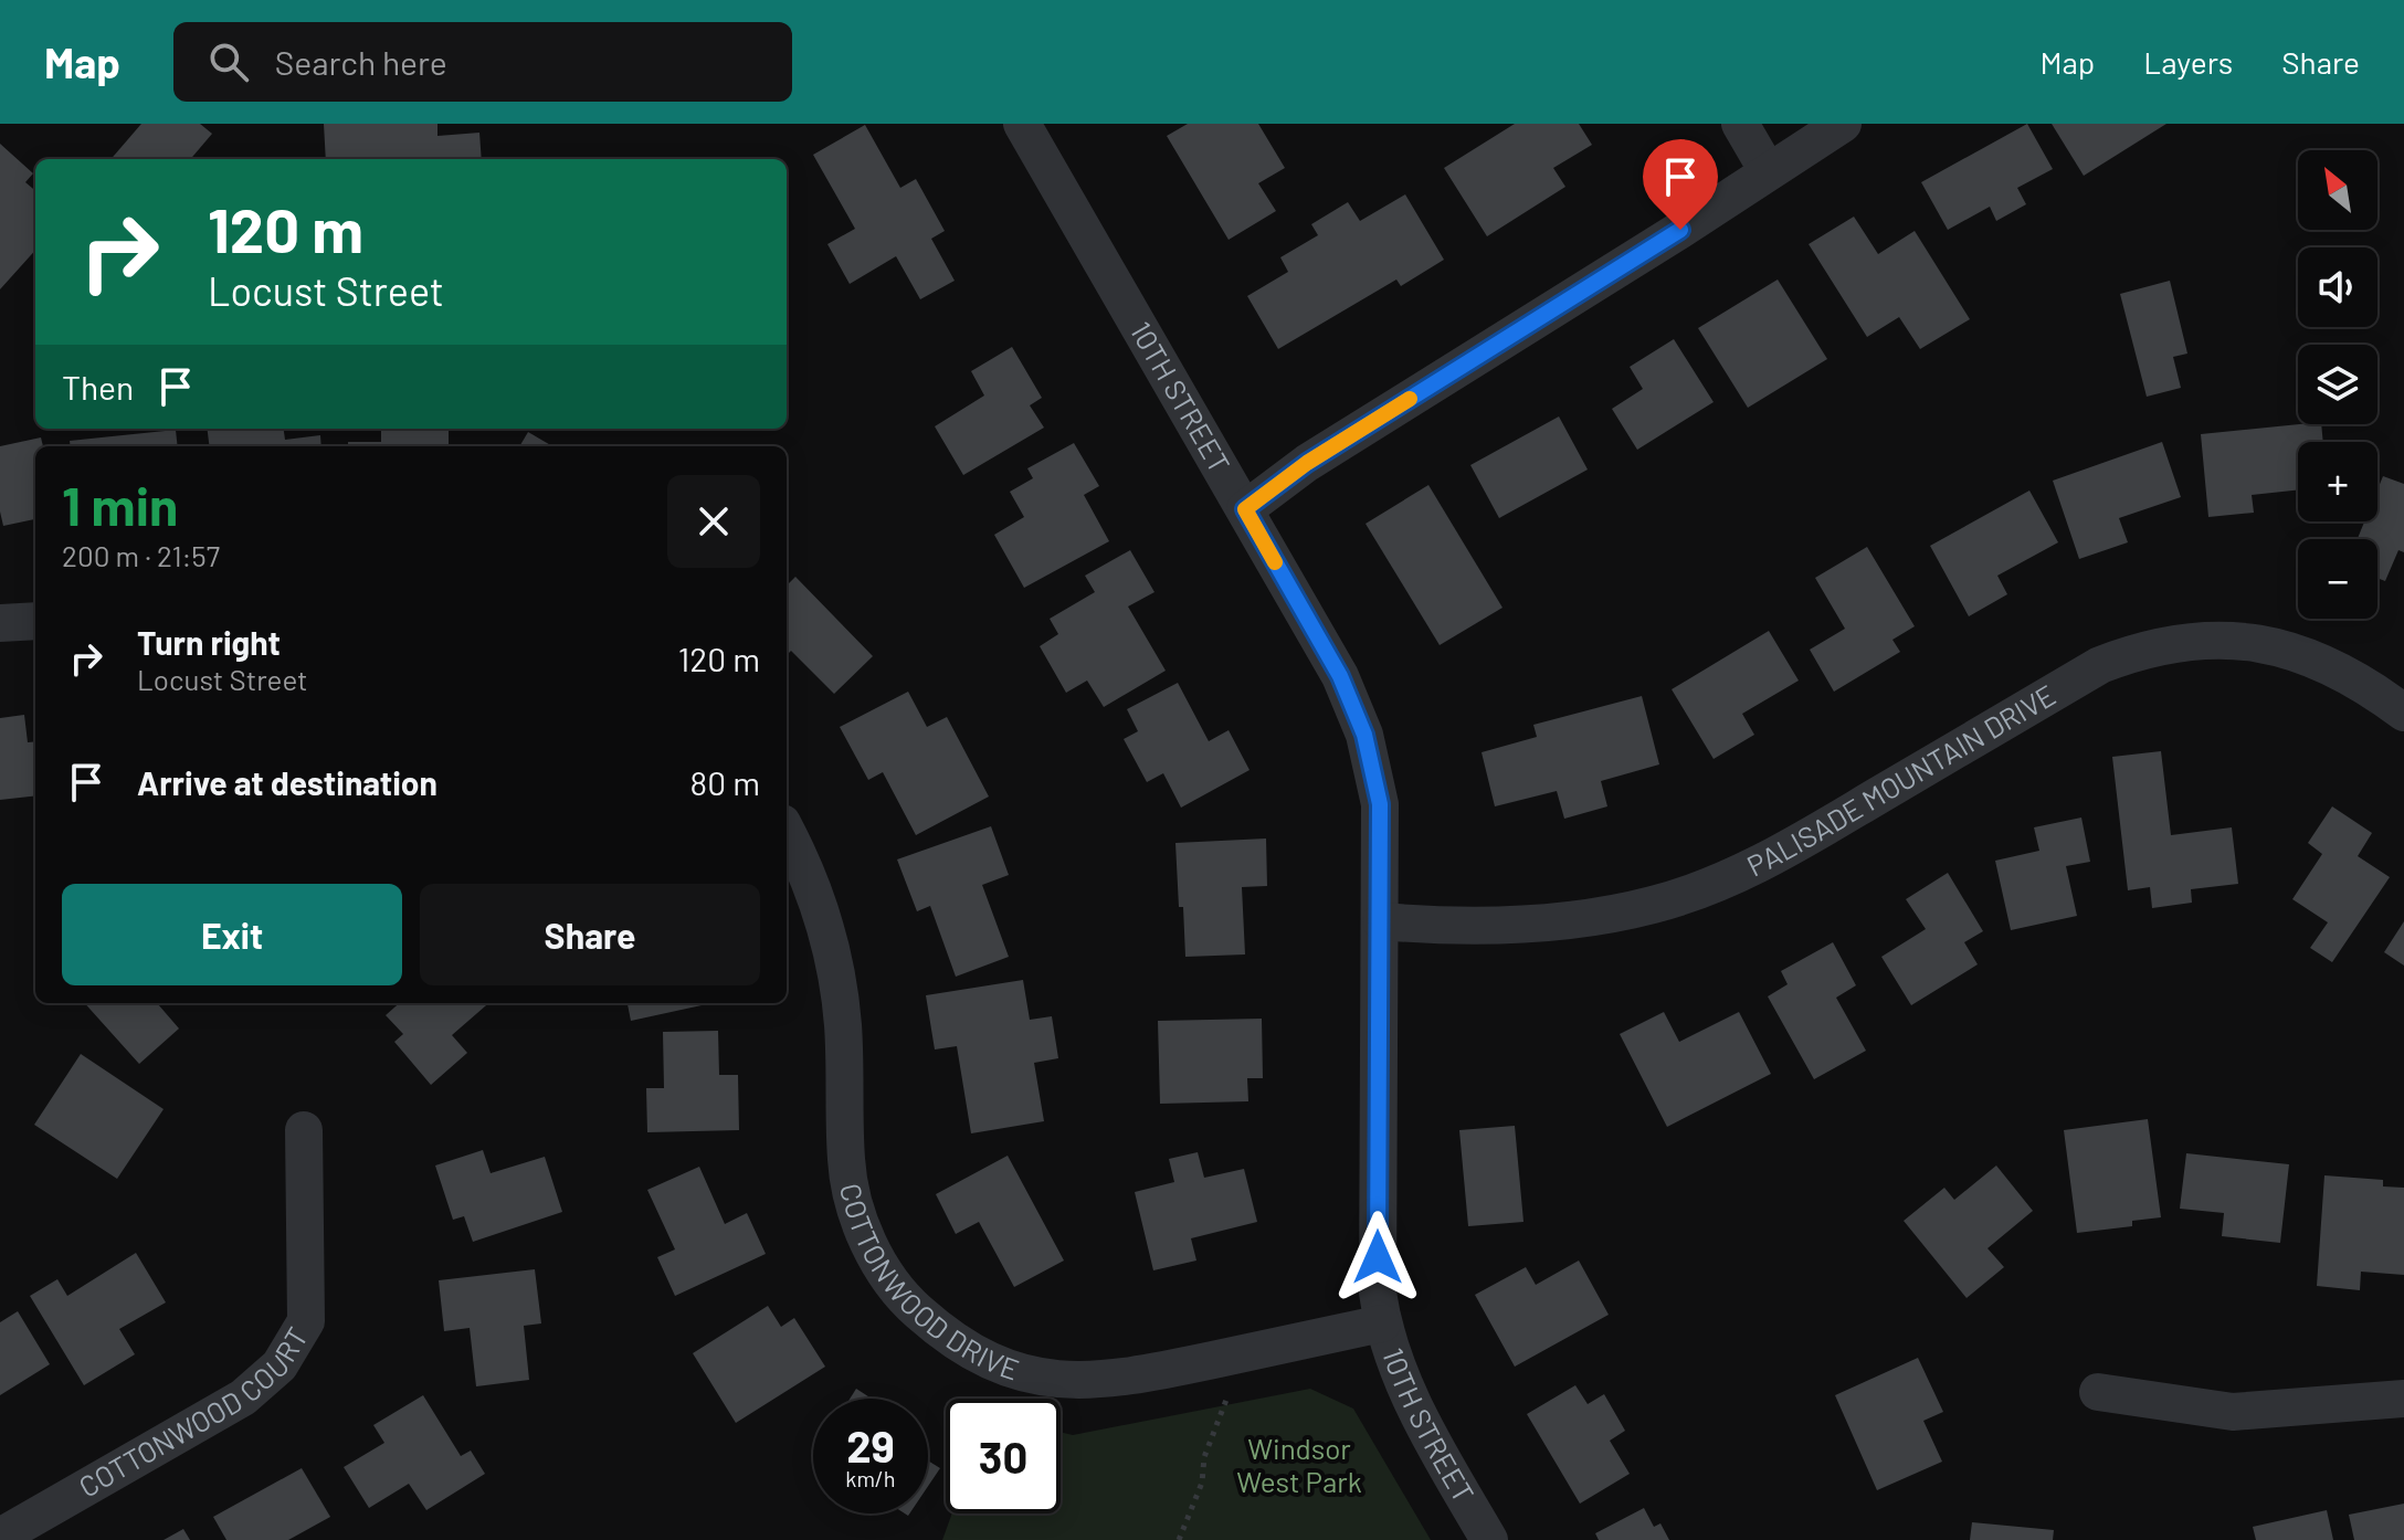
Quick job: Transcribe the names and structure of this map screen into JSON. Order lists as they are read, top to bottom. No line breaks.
{"streets":{"street":["10TH STREET","PALISADE MOUNTAIN DRIVE","COTTONWOOD DRIVE","COTTONWOOD COURT"]},"crossings":[["10TH STREET","PALISADE MOUNTAIN DRIVE"],["10TH STREET","COTTONWOOD DRIVE"]],"parks":["Windsor West Park"],"north":"top left","page":{"header":"Map","search":"Search here","nav":["Map","Layers","Share"],"map_buttons":["+","−"],"turn":["120 m","Locust Street"],"then":"Then","heading":["1 min","200 m · 21:57"],"list":[{"name":"Turn right","note":"Locust Street","value":"120 m"},{"name":"Arrive at destination","value":"80 m"}],"buttons":["Exit","Share"],"speed":"29 km/h","limit":"30"}}
